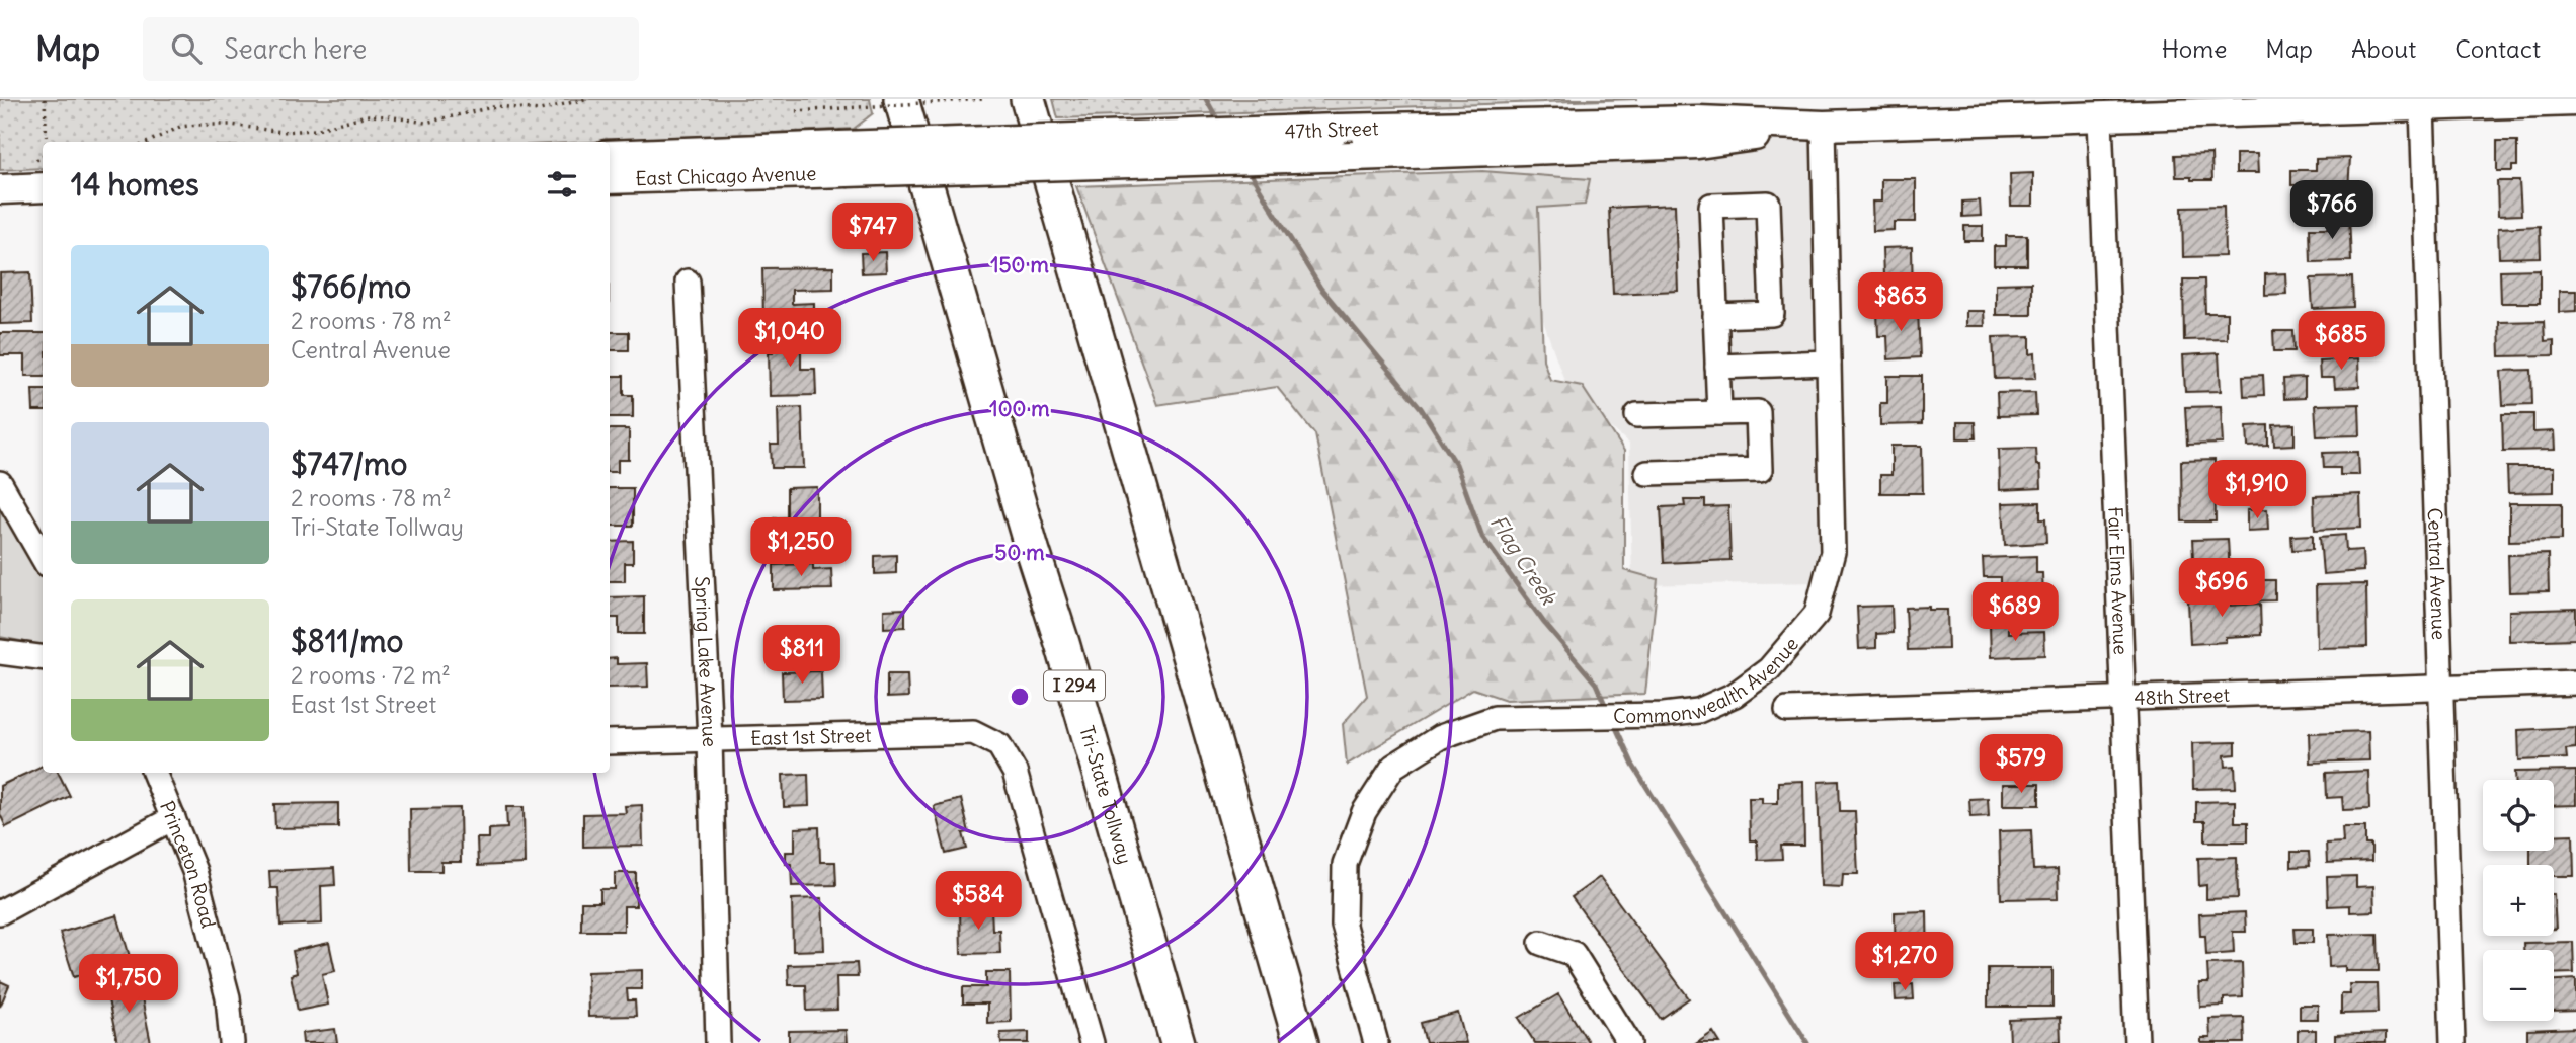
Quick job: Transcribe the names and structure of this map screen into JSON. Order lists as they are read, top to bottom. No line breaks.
{"streets":{"highway":["I 294","Tri-State Tollway"],"main road":["47th Street","East Chicago Avenue"],"street":["Central Avenue","Fair Elms Avenue","Spring Lake Avenue","Commonwealth Avenue","48th Street","East 1st Street","Princeton Road"]},"crossings":[["47th Street","East Chicago Avenue"],["47th Street","Central Avenue"],["47th Street","Fair Elms Avenue"],["47th Street","Commonwealth Avenue"],["Central Avenue","48th Street"],["Fair Elms Avenue","48th Street"],["Spring Lake Avenue","East 1st Street"]],"water":["Flag Creek"],"page":{"header":"Map","search":"Search here","nav":["Home","Map","About","Contact"],"heading":"14 homes","price":["$766","$747","$863","$1,040","$685","$1,910","$1,250","$696","$689","$811","$579","$584","$1,270","$1,750"],"list":[{"name":"$766/mo","note":"2 rooms · 78 m² · Central Avenue"},{"name":"$747/mo","note":"2 rooms · 78 m² · Tri-State Tollway"},{"name":"$811/mo","note":"2 rooms · 72 m² · East 1st Street"}],"map_buttons":["+","−"]},"rings":["150 m","100 m","50 m"]}
